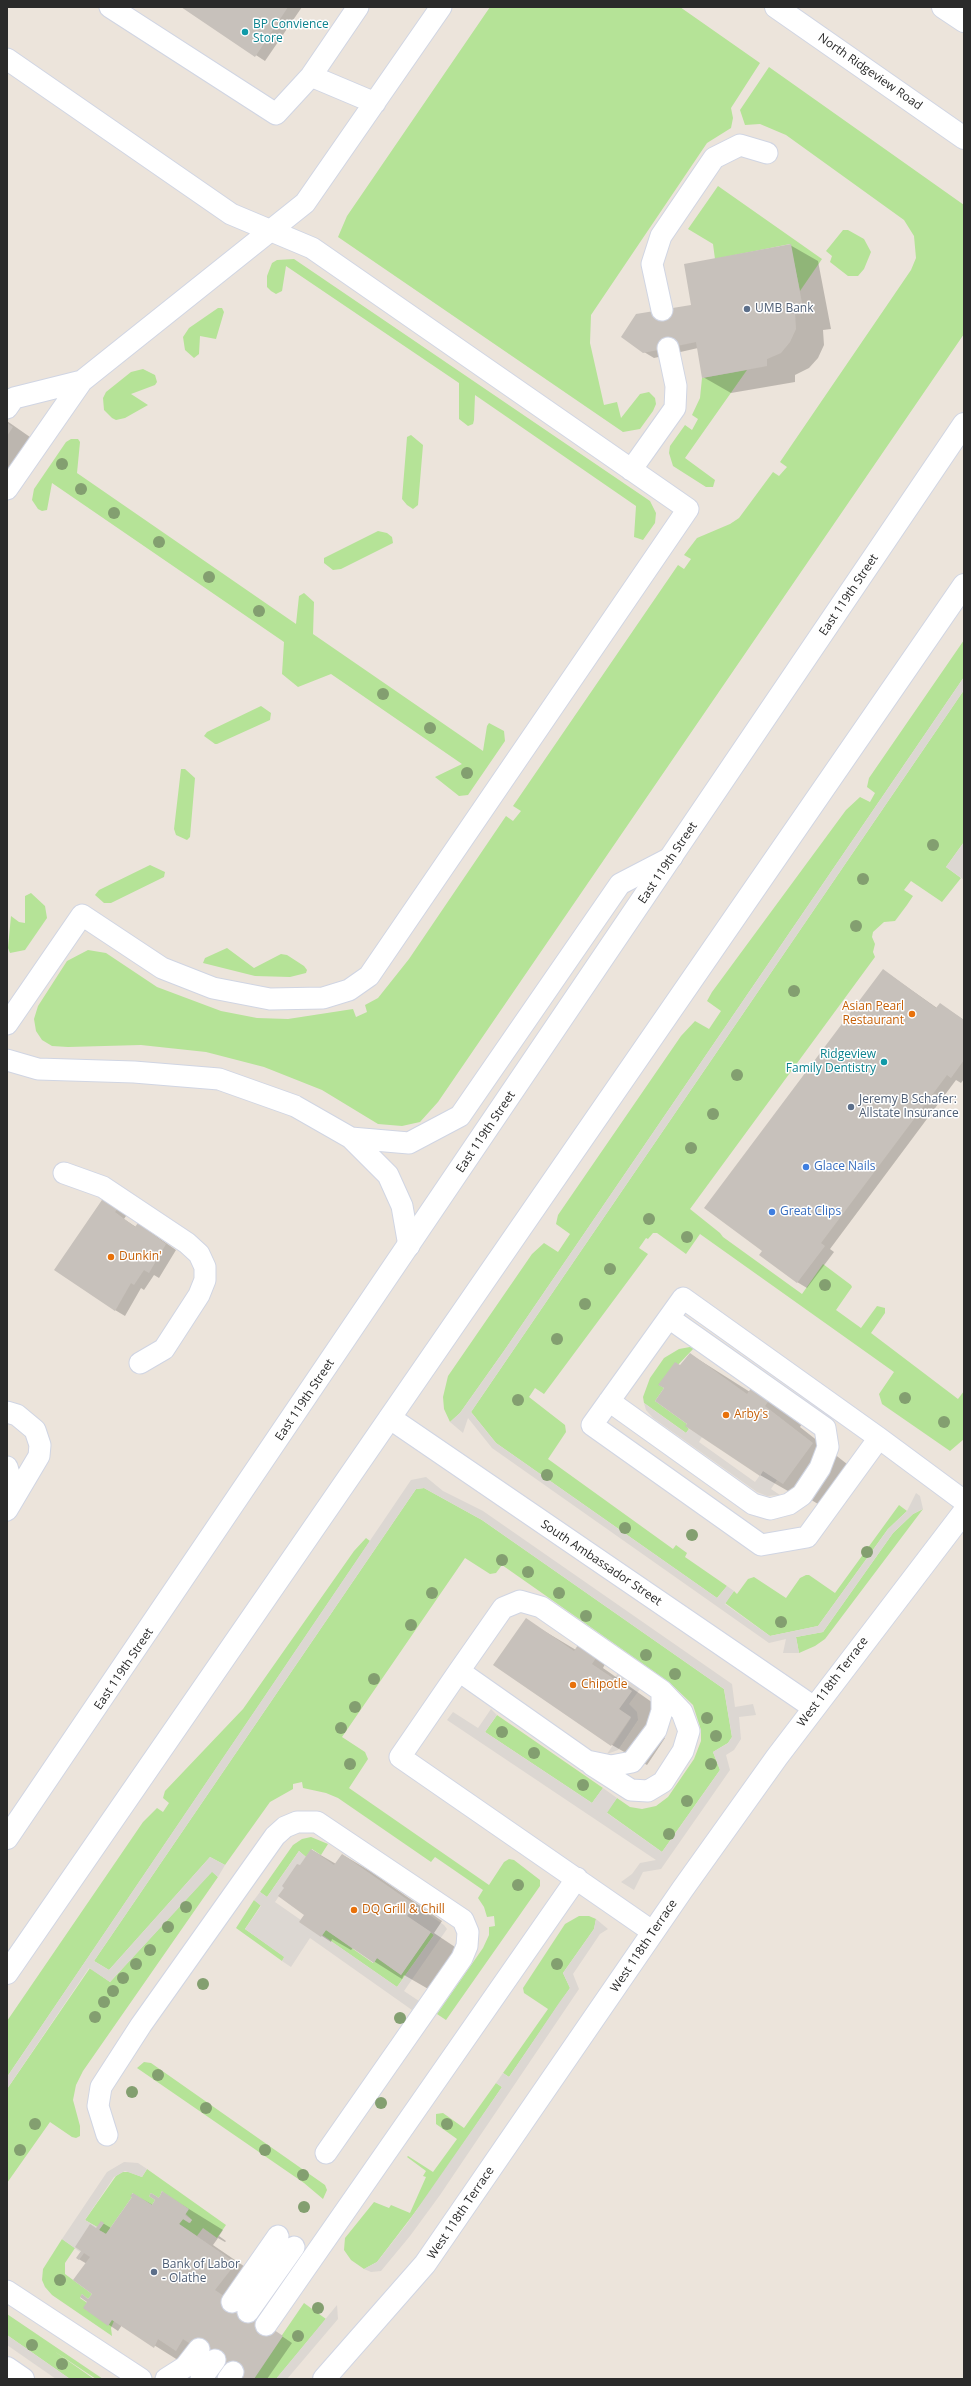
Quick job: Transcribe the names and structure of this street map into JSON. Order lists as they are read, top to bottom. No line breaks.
{"streets":{"main road":["North Ridgeview Road","East 119th Street","South Ambassador Street","West 118th Terrace"]},"crossings":[["South Ambassador Street","West 118th Terrace"]],"places":["BP Convience Store","UMB Bank","Asian Pearl Restaurant","Ridgeview Family Dentistry","Jeremy B Schafer: Allstate Insurance","Glace Nails","Great Clips","Dunkin'","Arby's","Chipotle","DQ Grill & Chill","Bank of Labor - Olathe"]}
